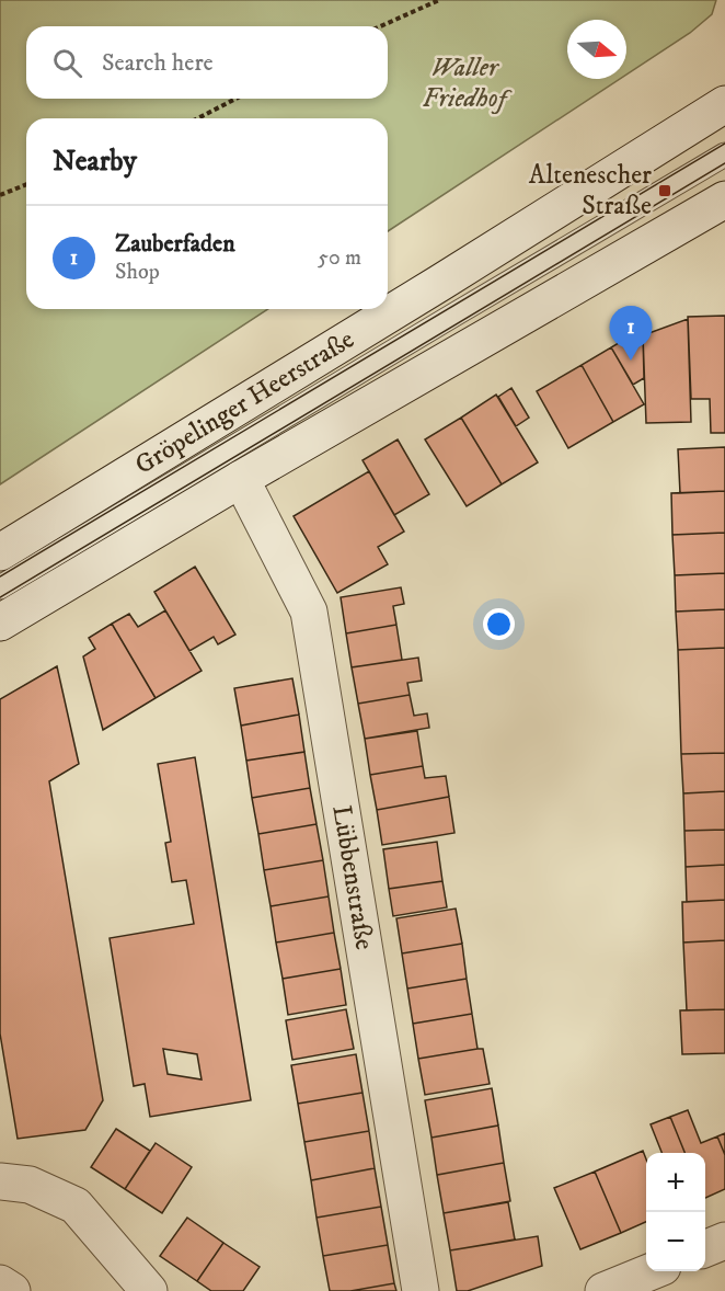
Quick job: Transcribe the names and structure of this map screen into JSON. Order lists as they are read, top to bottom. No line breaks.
{"streets":{"main road":["Gröpelinger Heerstraße","Lübbenstraße"]},"parks":["Waller Friedhof"],"places":{"transit":["Altenescher Straße"]},"north":"right","page":{"search":"Search here","heading":"Nearby","list":[{"mark":"1","name":"Zauberfaden","note":"Shop","value":"50 m"}],"pins":"1","map_buttons":["+","−"]}}
